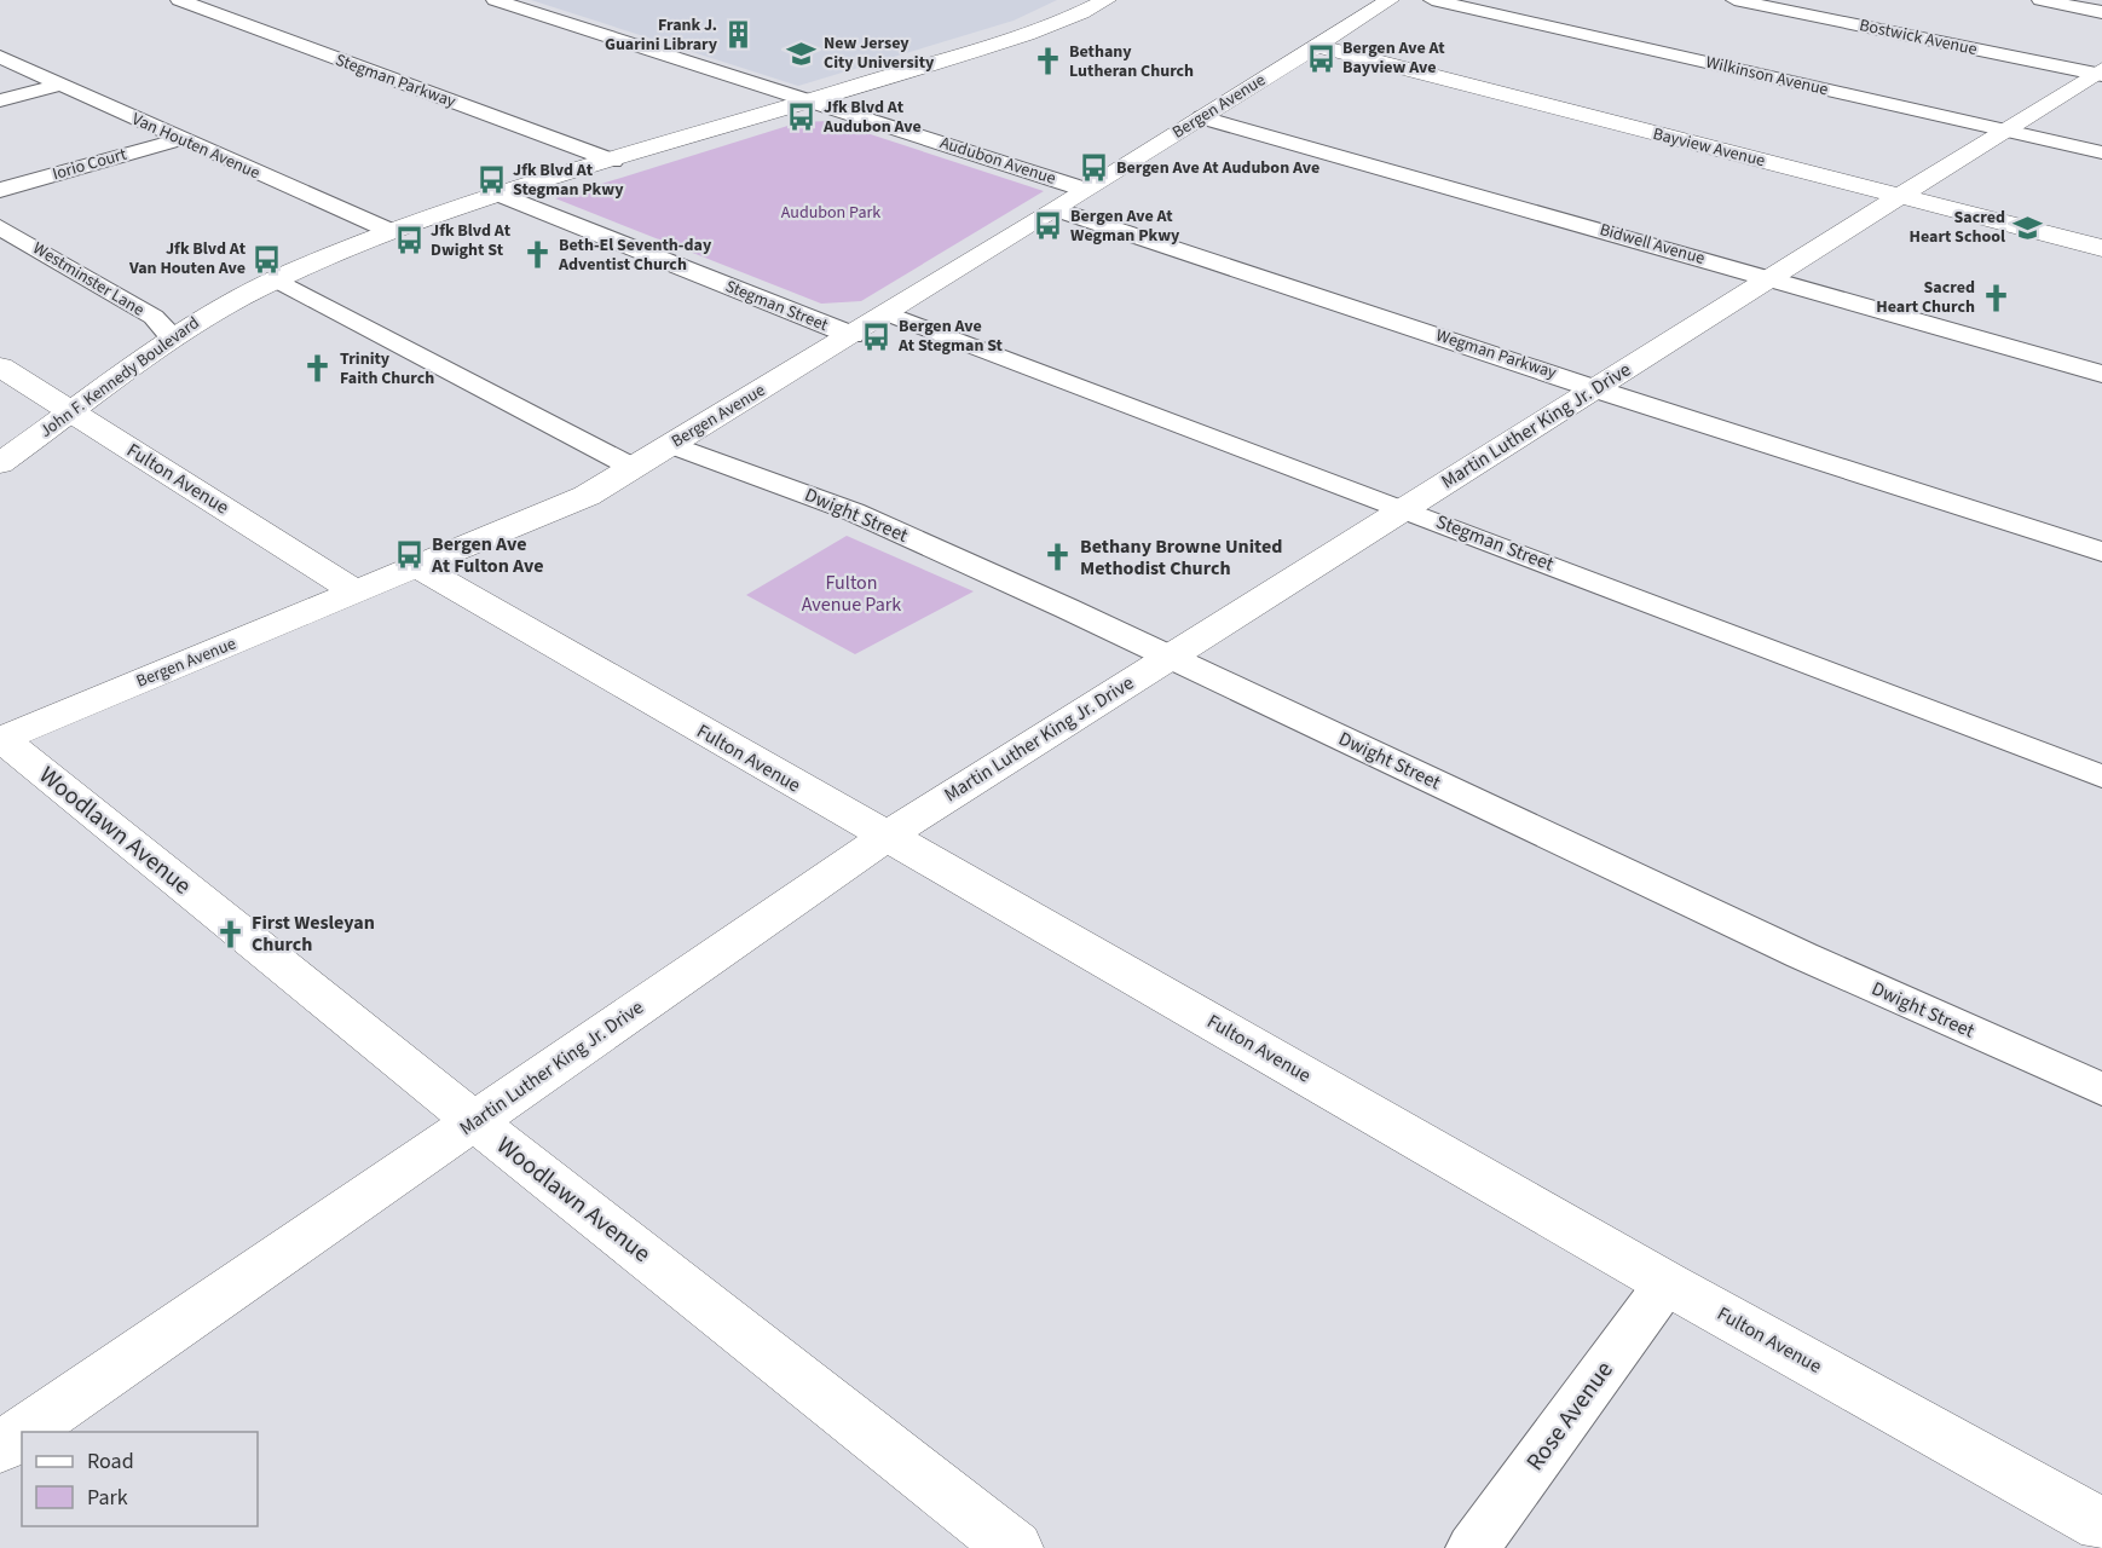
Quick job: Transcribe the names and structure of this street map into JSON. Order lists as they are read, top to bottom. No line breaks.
{"streets":{"street":["Bostwick Avenue","Wilkinson Avenue","Stegman Parkway","Bergen Avenue","Van Houten Avenue","Bayview Avenue","Audubon Avenue","Iorio Court","Bidwell Avenue","Westminster Lane","Stegman Street","Wegman Parkway","John F. Kennedy Boulevard","Martin Luther King Jr. Drive","Fulton Avenue","Dwight Street","Woodlawn Avenue","Rose Avenue"]},"crossings":[["Bostwick Avenue","Martin Luther King Jr. Drive"],["Wilkinson Avenue","Martin Luther King Jr. Drive"],["Stegman Parkway","John F. Kennedy Boulevard"],["Bergen Avenue","Bayview Avenue"],["Bergen Avenue","Audubon Avenue"],["Bergen Avenue","Bidwell Avenue"],["Bergen Avenue","Stegman Street"],["Bergen Avenue","Wegman Parkway"],["Bergen Avenue","Fulton Avenue"],["Bergen Avenue","Dwight Street"],["Bergen Avenue","Woodlawn Avenue"],["Van Houten Avenue","Iorio Court"],["Van Houten Avenue","John F. Kennedy Boulevard"],["Bayview Avenue","Martin Luther King Jr. Drive"],["Audubon Avenue","John F. Kennedy Boulevard"],["Bidwell Avenue","Martin Luther King Jr. Drive"],["Westminster Lane","John F. Kennedy Boulevard"],["Stegman Street","John F. Kennedy Boulevard"],["Stegman Street","Martin Luther King Jr. Drive"],["Wegman Parkway","Martin Luther King Jr. Drive"],["John F. Kennedy Boulevard","Fulton Avenue"],["Martin Luther King Jr. Drive","Fulton Avenue"],["Martin Luther King Jr. Drive","Dwight Street"],["Martin Luther King Jr. Drive","Woodlawn Avenue"],["Fulton Avenue","Rose Avenue"]],"parks":["Audubon Park","Fulton Avenue Park"],"places":{"building":["Frank J. Guarini Library"],"school or university":["New Jersey City University","Sacred Heart School"],"bus stop":["Bergen Ave At Bayview Ave","Jfk Blvd At Audubon Ave","Bergen Ave At Audubon Ave","Jfk Blvd At Stegman Pkwy","Bergen Ave At Wegman Pkwy","Jfk Blvd At Dwight St","Jfk Blvd At Van Houten Ave","Bergen Ave At Stegman St","Bergen Ave At Fulton Ave"],"church":["Bethany Lutheran Church","Beth-El Seventh-day Adventist Church","Sacred Heart Church","Trinity Faith Church","Bethany Browne United Methodist Church","First Wesleyan Church"]},"legend":["Road","Park"]}
